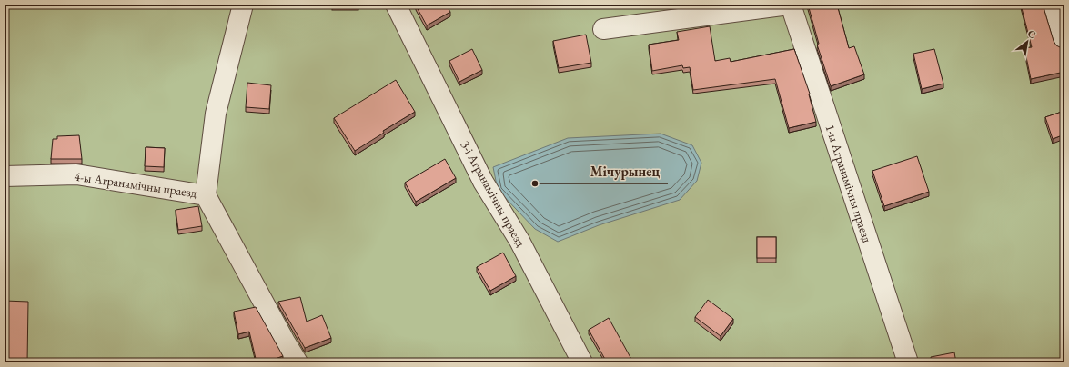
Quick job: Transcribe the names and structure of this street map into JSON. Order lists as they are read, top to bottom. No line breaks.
{"streets":{"lane":["1-ы Агранамічны праезд","4-ы Агранамічны праезд","3-і Агранамічны праезд"]},"places":["Мічурынец"],"north":"top right"}
